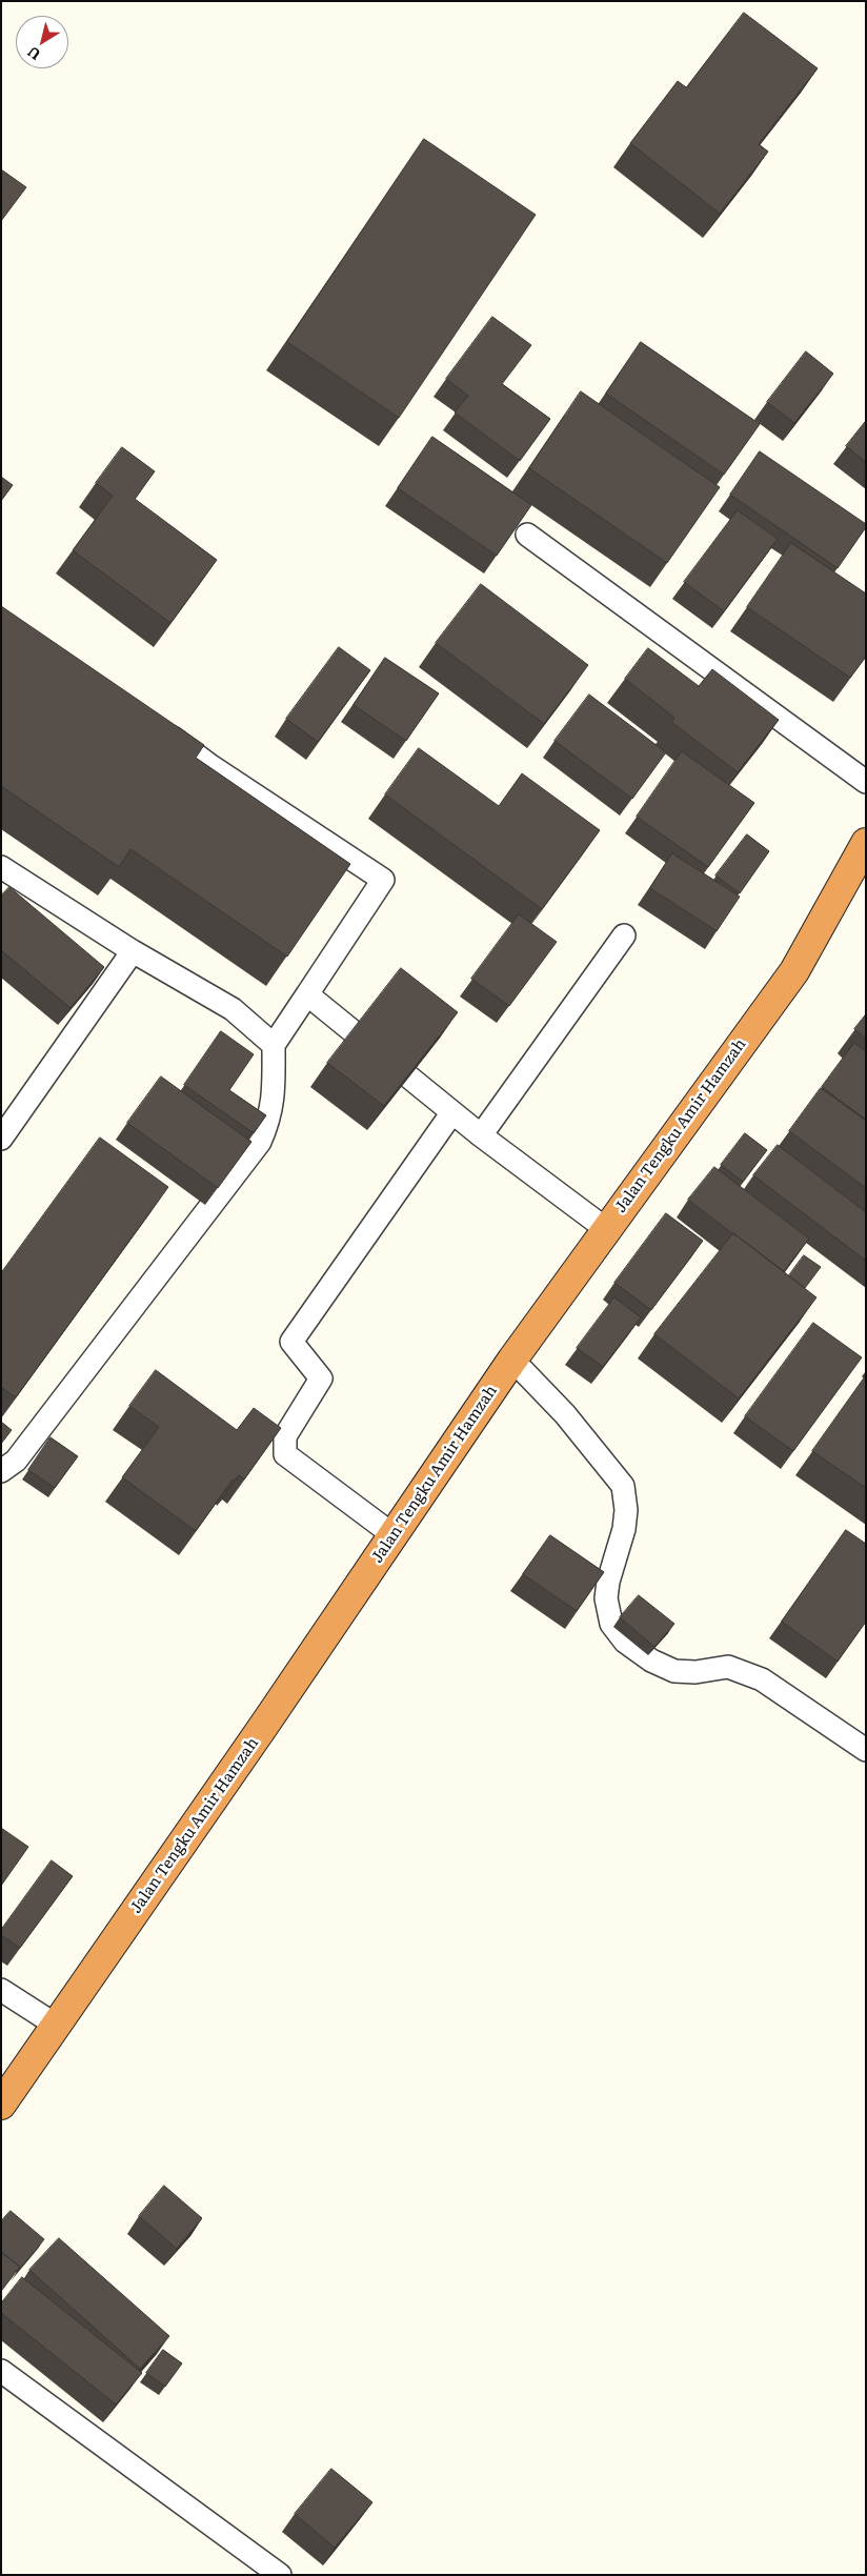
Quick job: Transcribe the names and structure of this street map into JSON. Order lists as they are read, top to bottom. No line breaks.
{"streets":{"highway":["Jalan Tengku Amir Hamzah"]},"north":"bottom left"}
